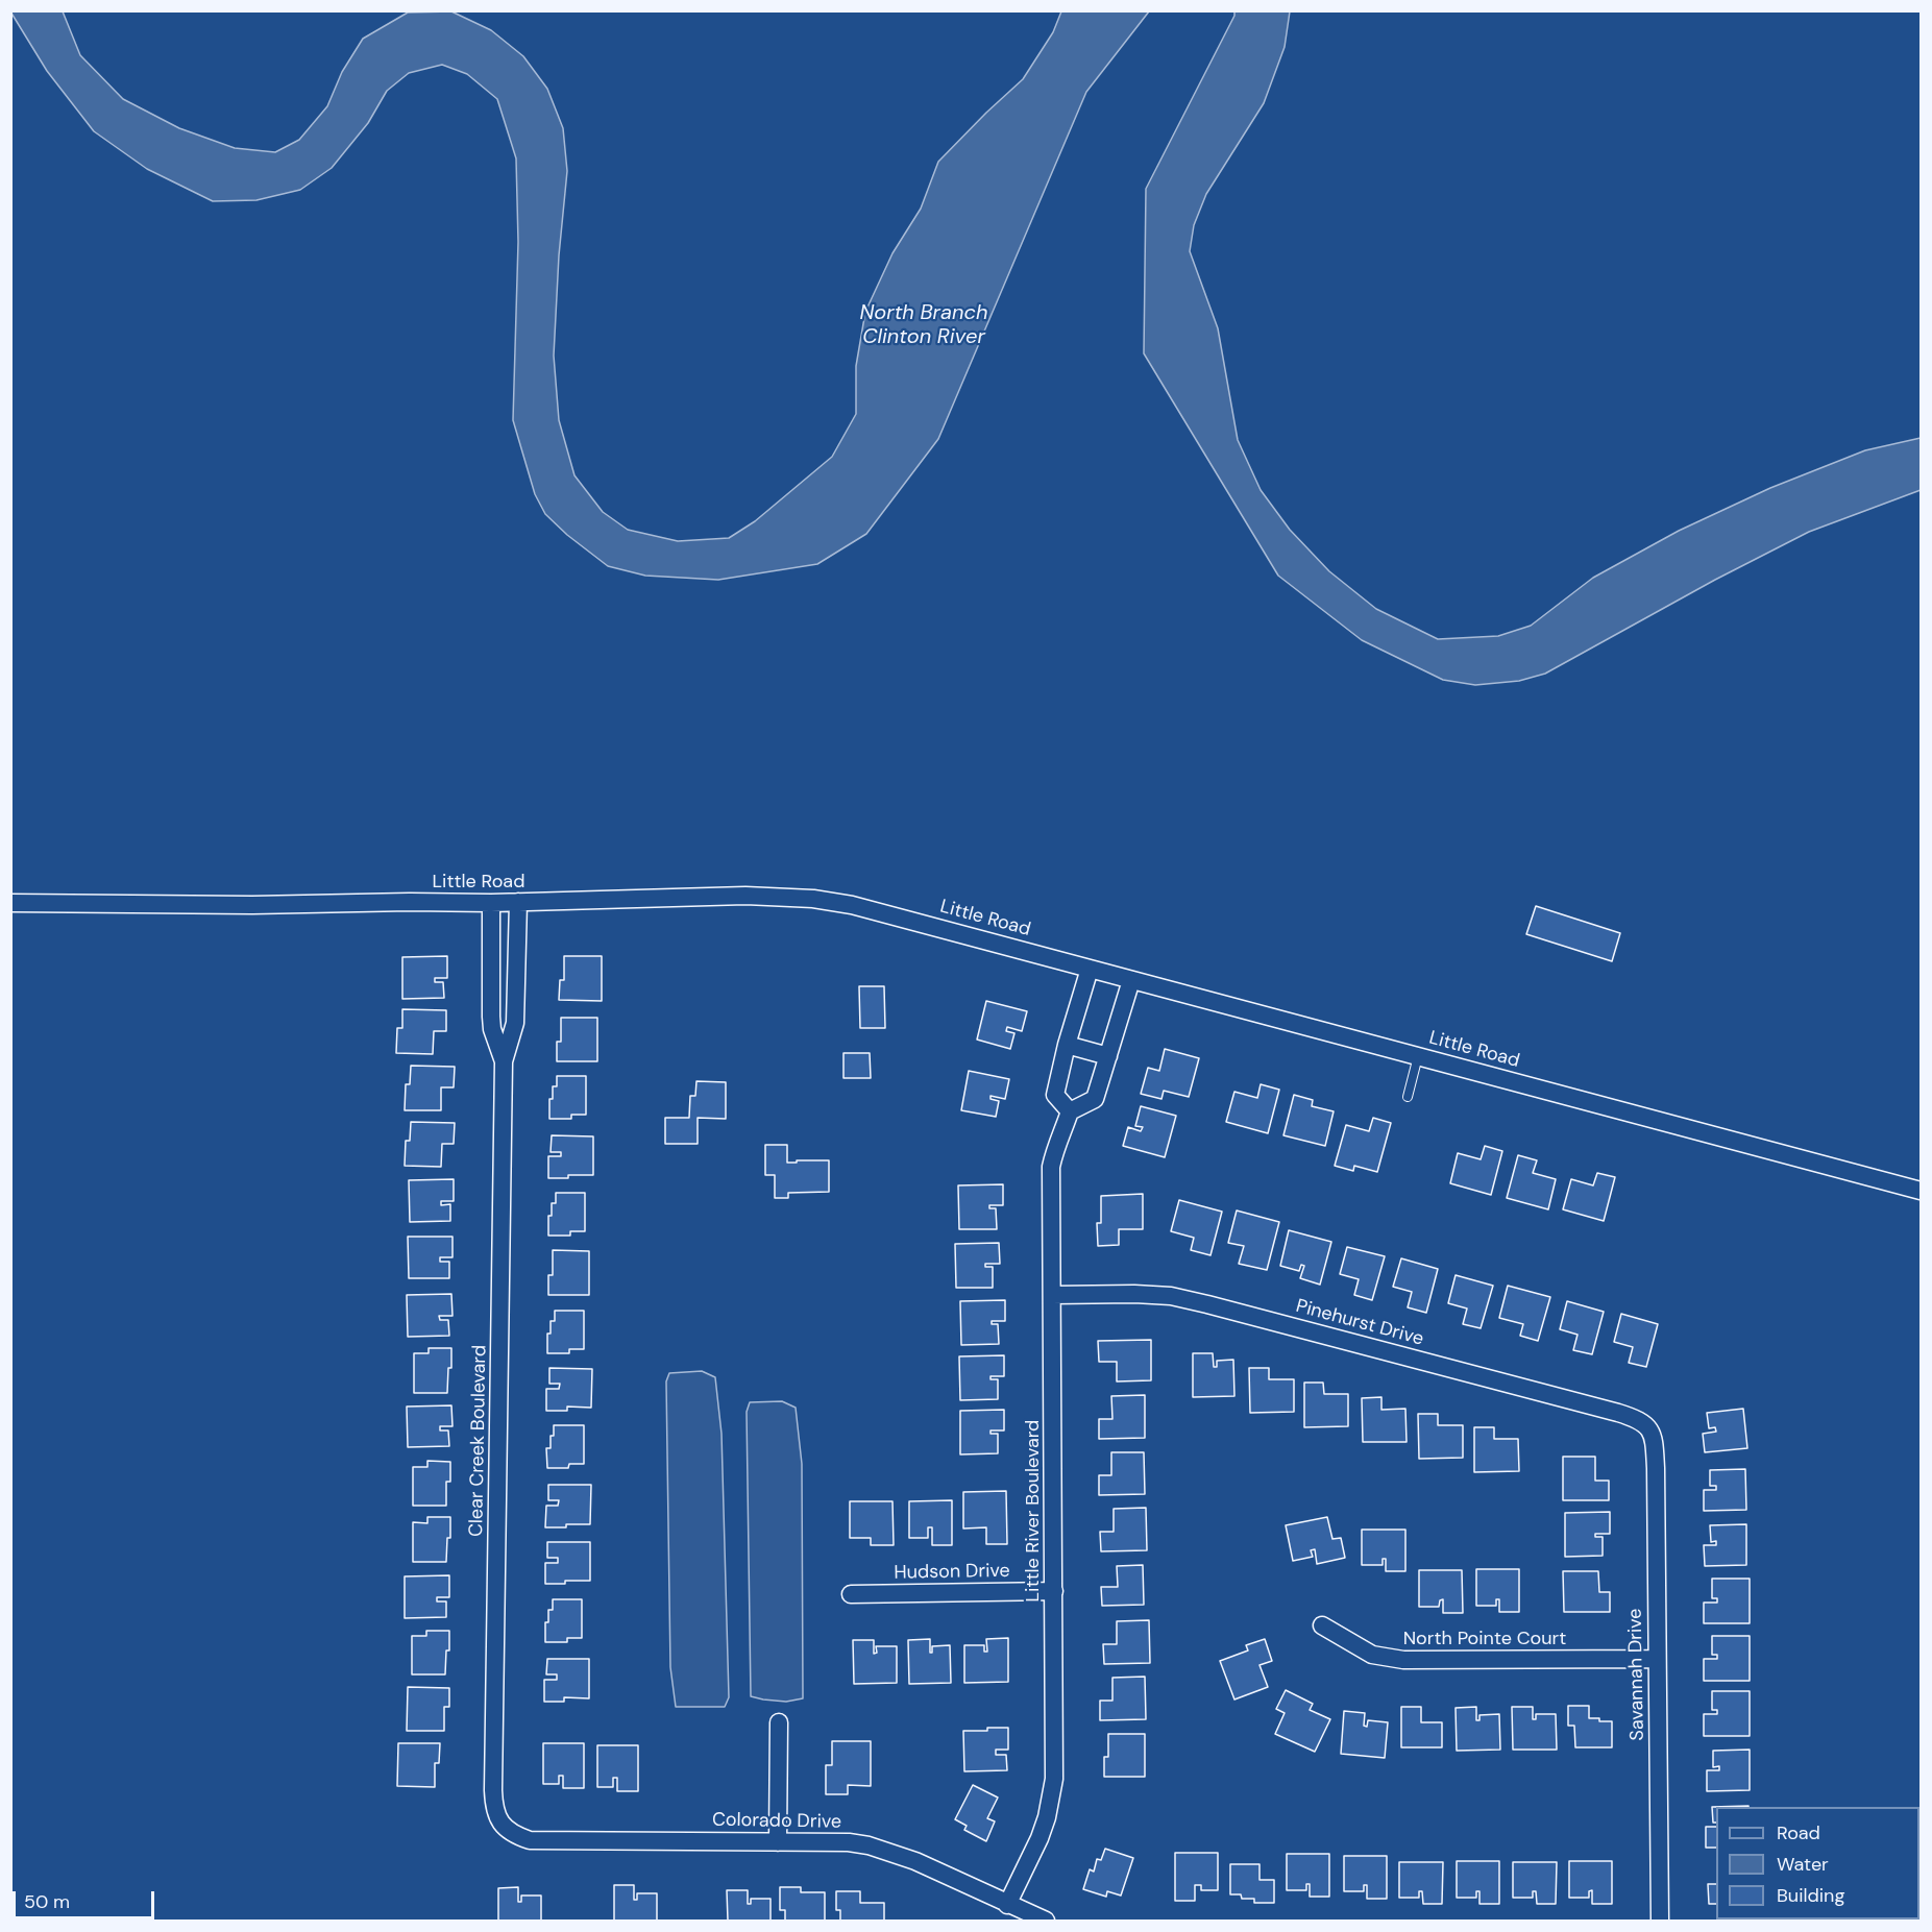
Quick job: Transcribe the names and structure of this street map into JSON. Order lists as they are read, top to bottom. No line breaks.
{"streets":{"street":["Little Road","Pinehurst Drive","Clear Creek Boulevard","Little River Boulevard","Hudson Drive","North Pointe Court","Savannah Drive","Colorado Drive"]},"crossings":[["Little Road","Clear Creek Boulevard"],["Pinehurst Drive","Little River Boulevard"],["Pinehurst Drive","Savannah Drive"],["Clear Creek Boulevard","Colorado Drive"],["Little River Boulevard","Hudson Drive"],["Little River Boulevard","Colorado Drive"],["North Pointe Court","Savannah Drive"]],"water":["North Branch Clinton River"],"legend":["Road","Water","Building"],"scale_bar":"50 m"}
